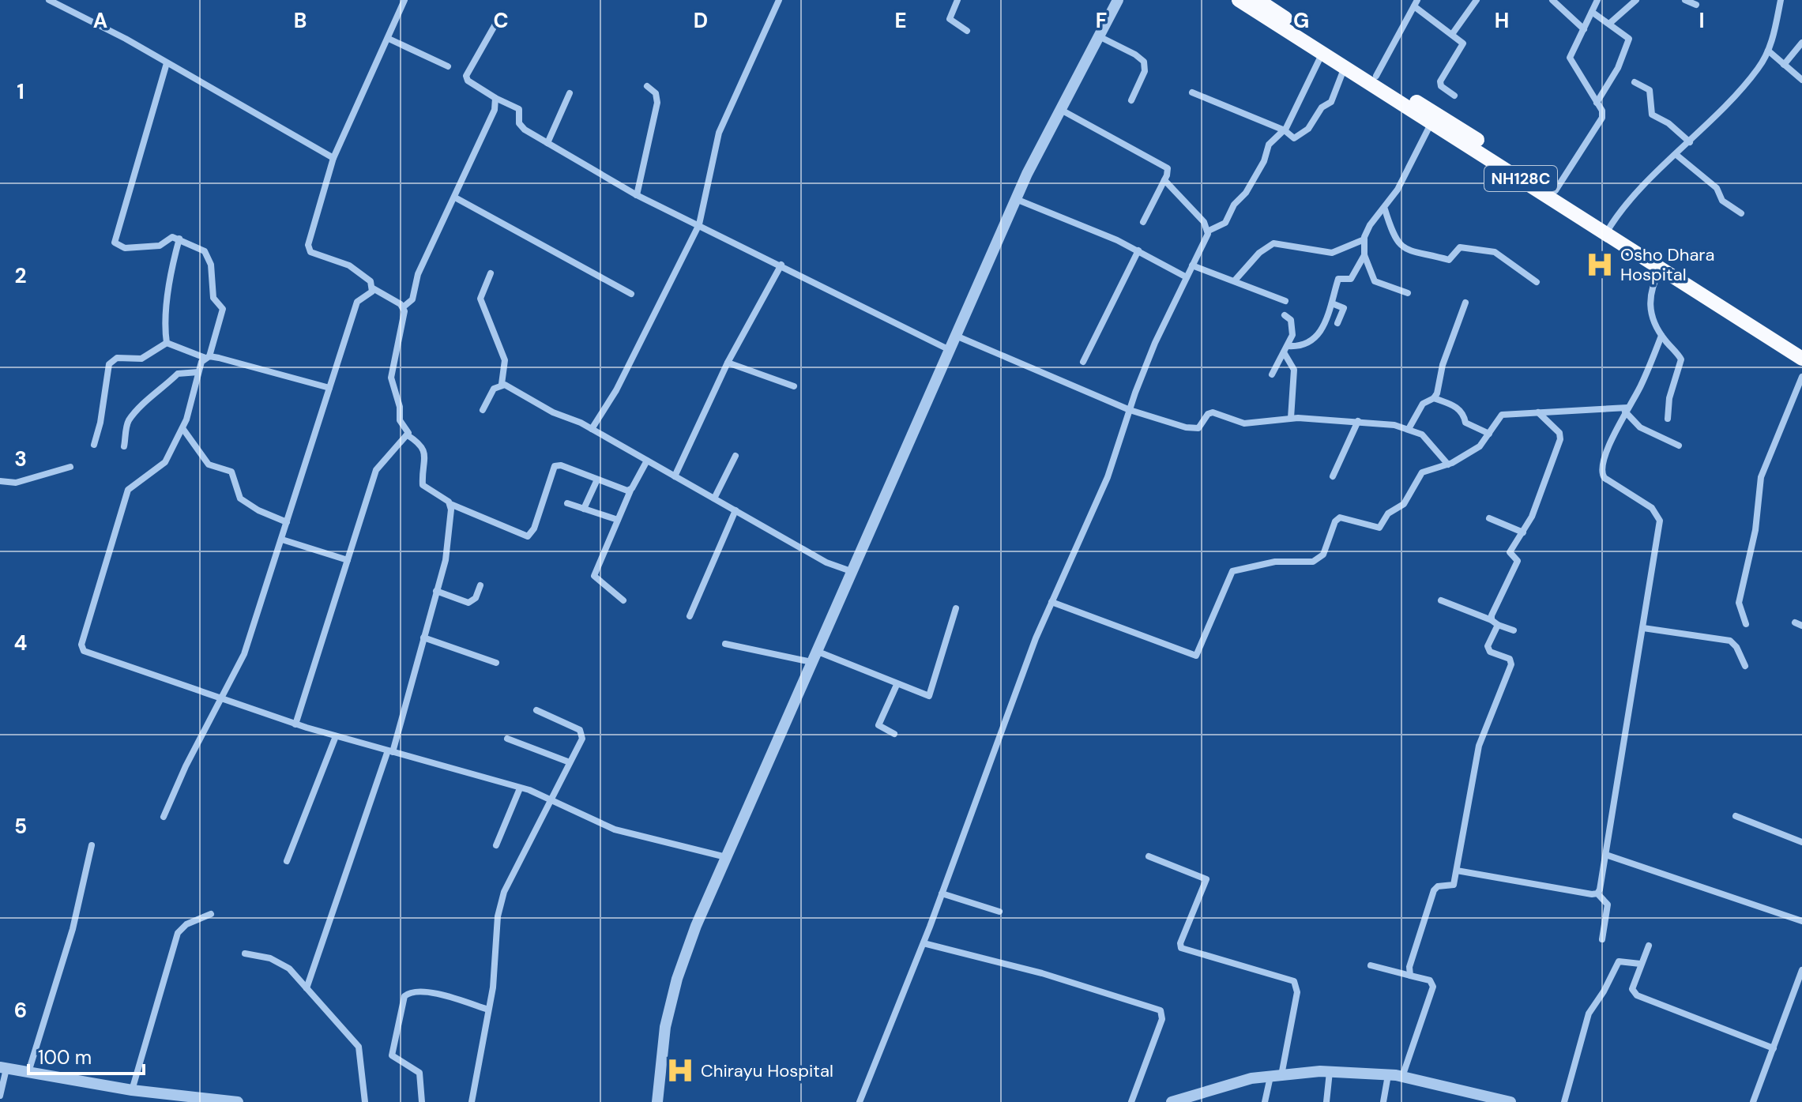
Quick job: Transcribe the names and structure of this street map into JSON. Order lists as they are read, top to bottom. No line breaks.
{"streets":{"highway":["NH128C"]},"places":{"hospital":["Osho Dhara Hospital","Chirayu Hospital"]},"scale_bar":"100 m","grid":{"columns":["A","B","C","D","E","F","G","H","I"],"rows":["1","2","3","4","5","6"]}}
